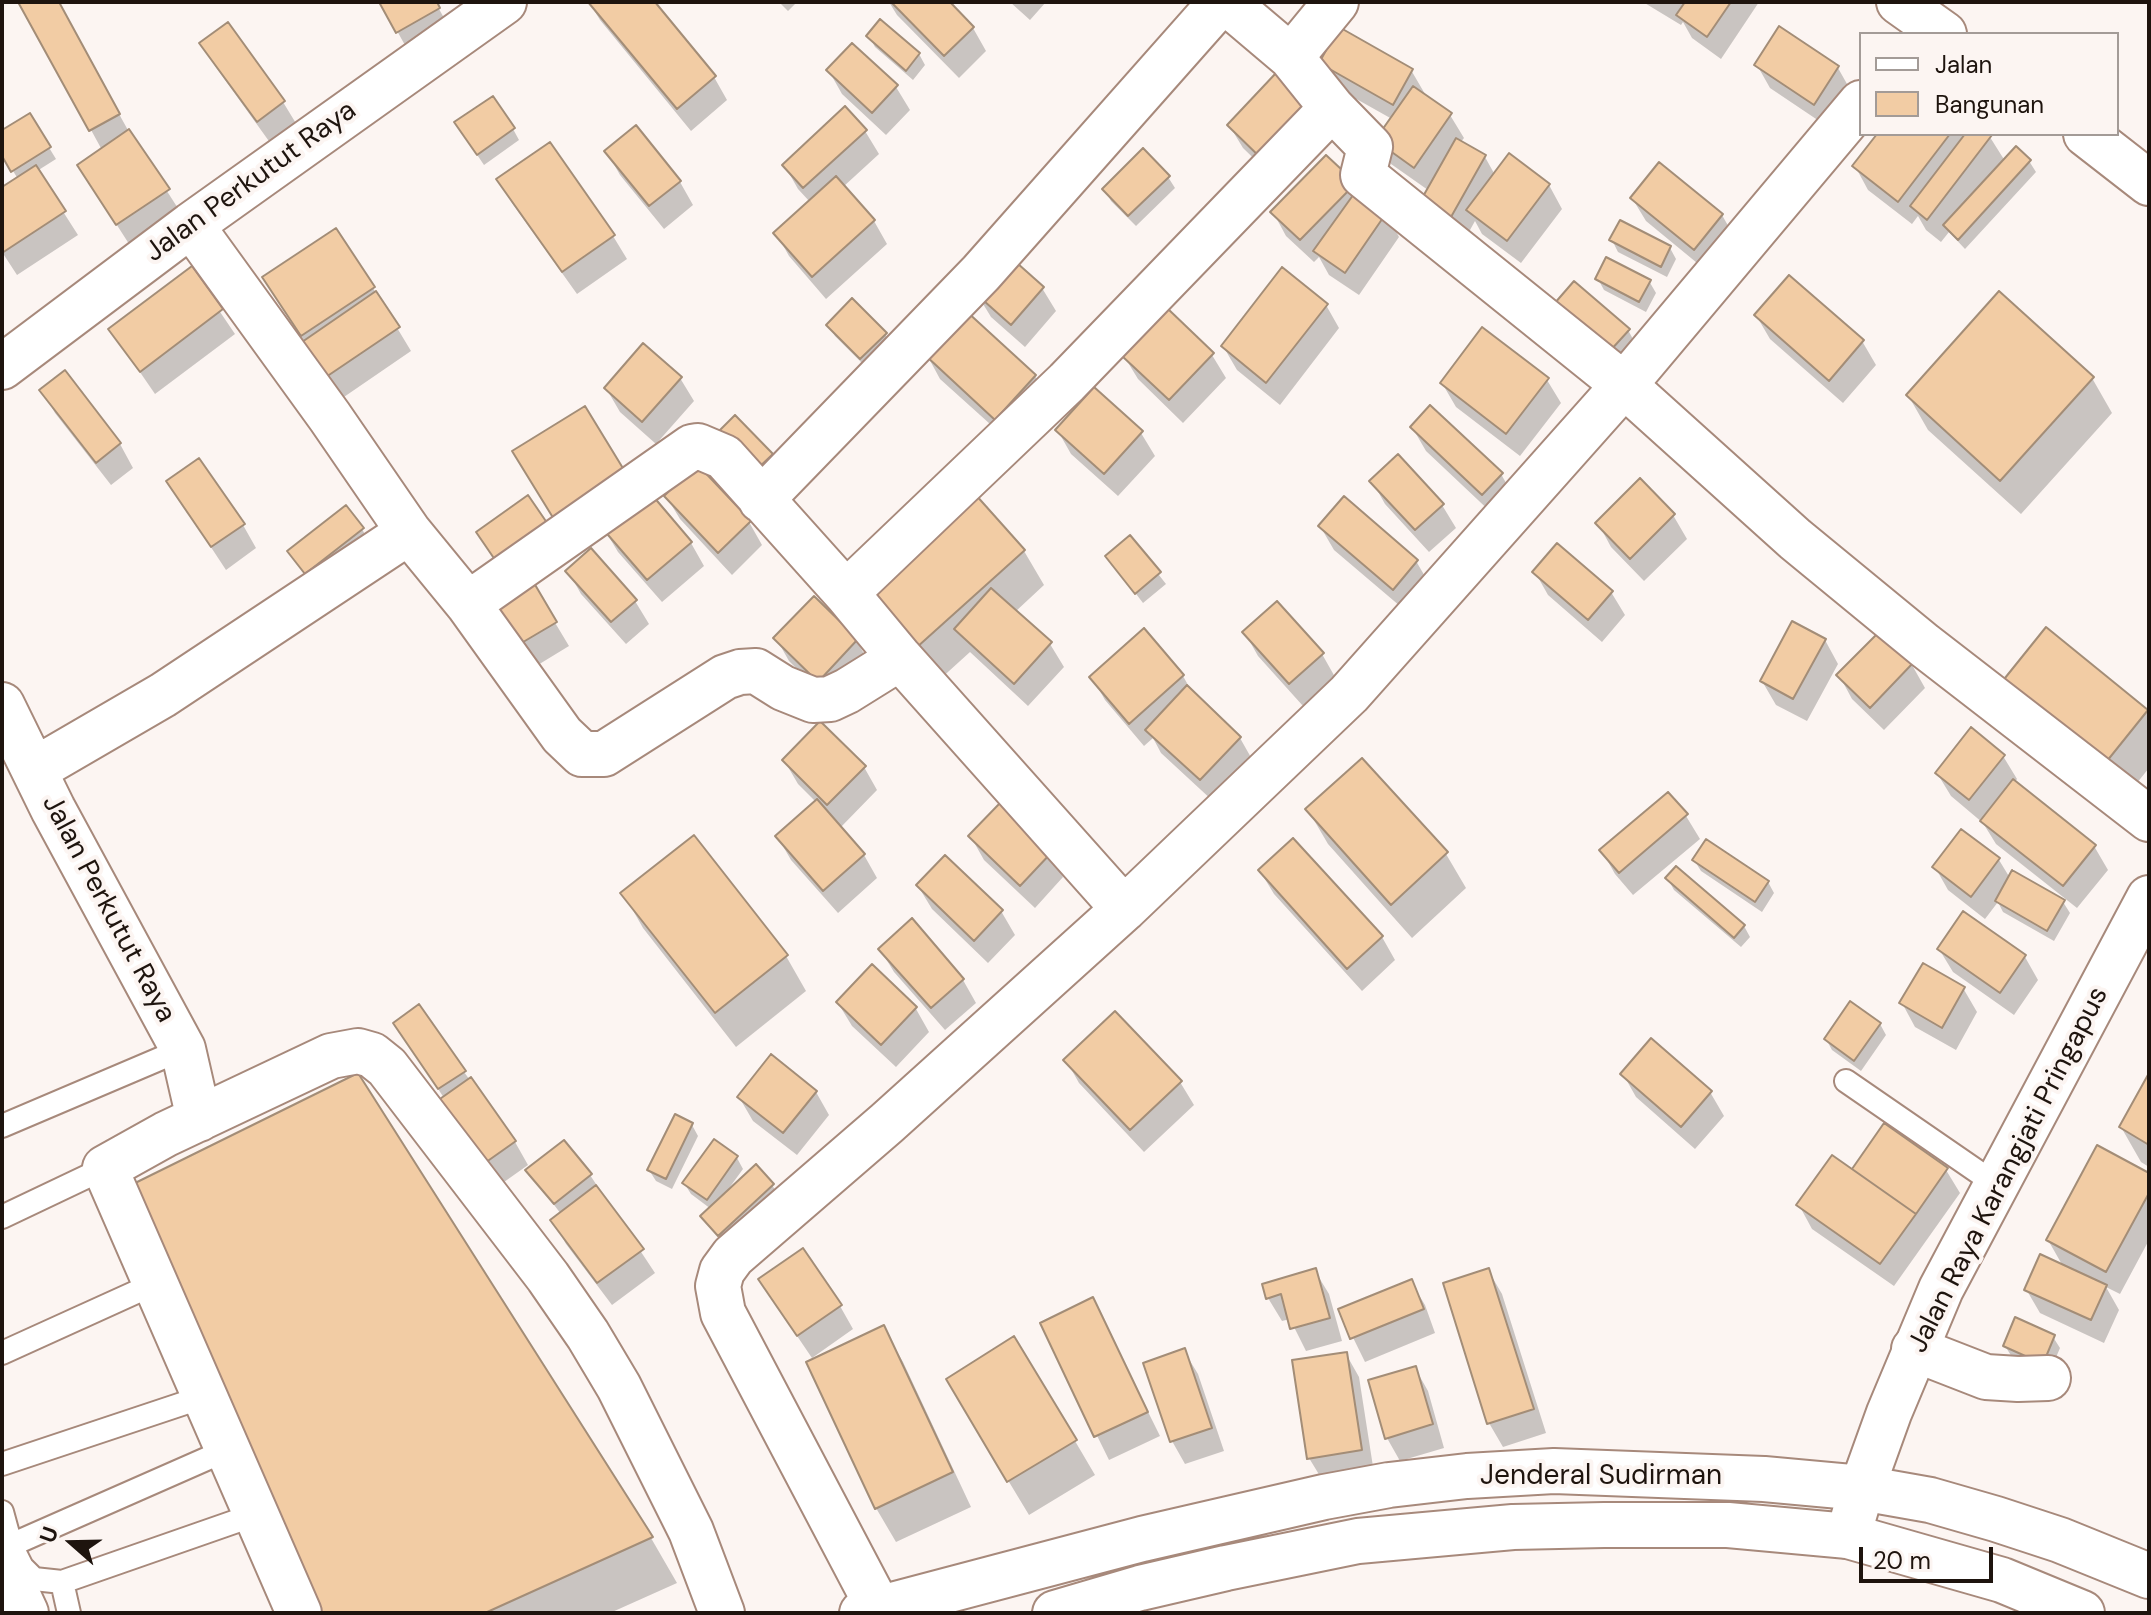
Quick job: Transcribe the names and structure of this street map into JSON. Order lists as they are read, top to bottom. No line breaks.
{"streets":{"main road":["Jalan Perkutut Raya","Jalan Raya Karangjati Pringapus","Jenderal Sudirman"]},"crossings":[["Jalan Raya Karangjati Pringapus","Jenderal Sudirman"]],"legend":["Jalan","Bangunan"],"scale_bar":"20 m","north":"left"}
